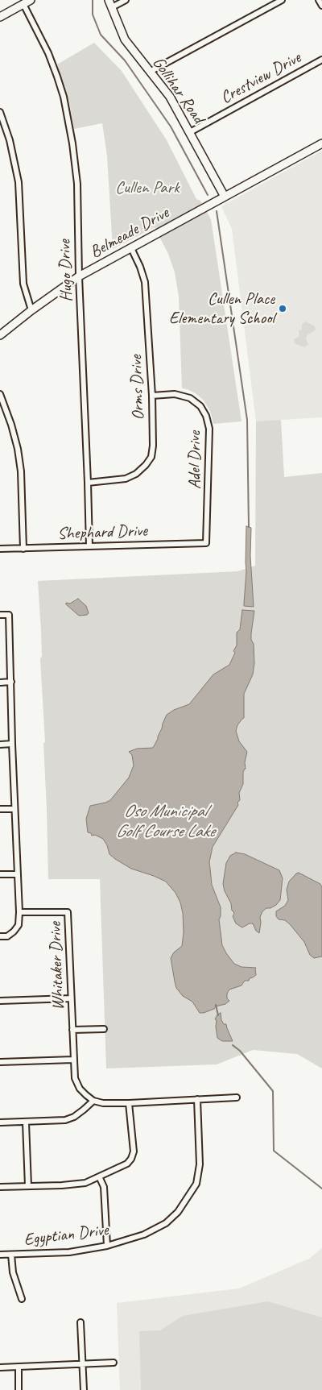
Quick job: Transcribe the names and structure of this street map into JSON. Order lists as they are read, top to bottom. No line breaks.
{"streets":{"street":["Crestview Drive","Gollihar Road","Belmeade Drive","Hugo Drive","Orms Drive","Adel Drive","Shephard Drive","Whitaker Drive","Egyptian Drive"]},"crossings":[["Crestview Drive","Gollihar Road"],["Gollihar Road","Belmeade Drive"],["Belmeade Drive","Hugo Drive"],["Belmeade Drive","Orms Drive"],["Hugo Drive","Orms Drive"],["Hugo Drive","Shephard Drive"],["Orms Drive","Adel Drive"],["Adel Drive","Shephard Drive"]],"water":["Oso Municipal Golf Course Lake"],"parks":["Cullen Park"],"places":["Cullen Place Elementary School"]}
